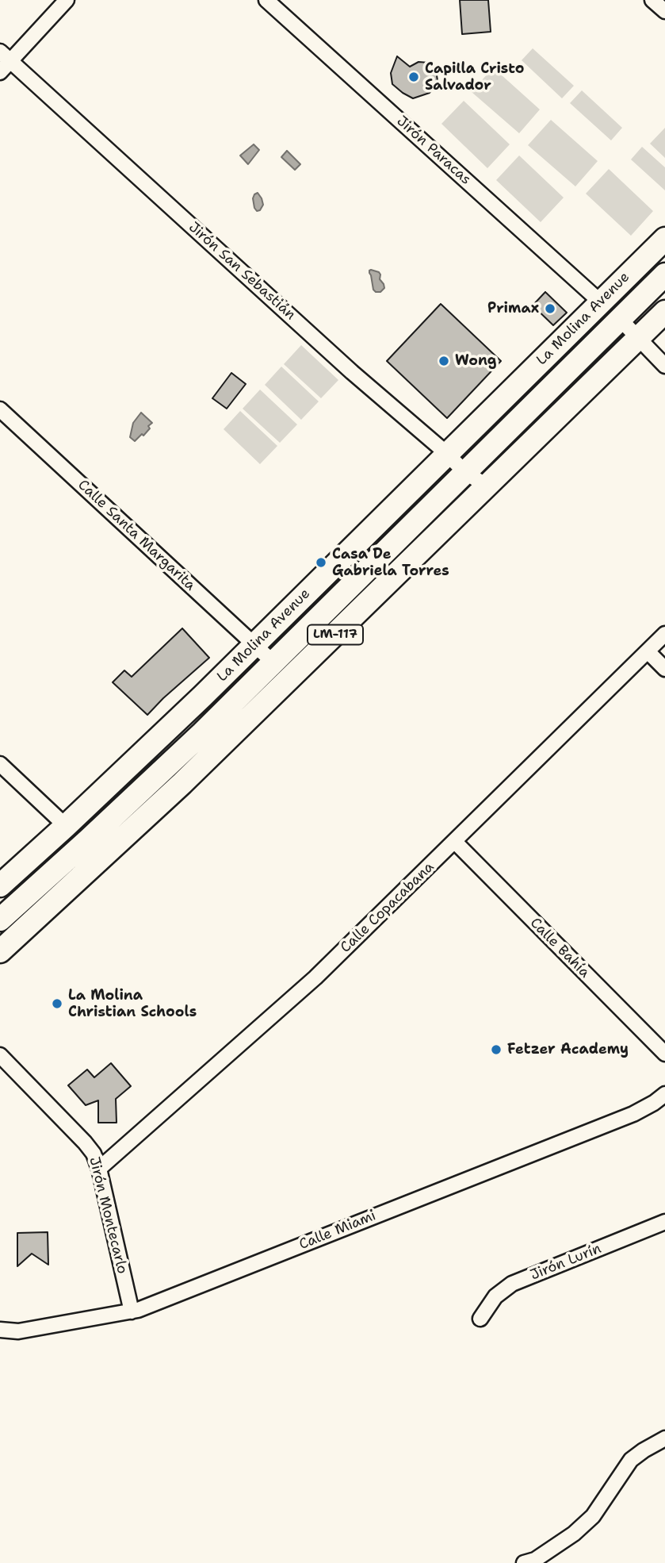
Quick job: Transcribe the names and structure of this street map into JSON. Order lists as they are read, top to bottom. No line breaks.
{"streets":{"main road":["La Molina Avenue","LM-117"],"street":["Jirón Paracas","Jirón San Sebastián","Calle Santa Margarita","Calle Copacabana","Calle Bahía","Jirón Montecarlo","Calle Miami","Jirón Lurín"]},"crossings":[["Jirón Paracas","La Molina Avenue"],["Jirón San Sebastián","La Molina Avenue"],["Jirón San Sebastián","LM-117"],["La Molina Avenue","Calle Santa Margarita"],["Calle Copacabana","Calle Bahía"],["Calle Copacabana","Jirón Montecarlo"],["Jirón Montecarlo","Calle Miami"]],"places":["Capilla Cristo Salvador","Primax","Wong","Casa De Gabriela Torres","La Molina Christian Schools","Fetzer Academy"]}
